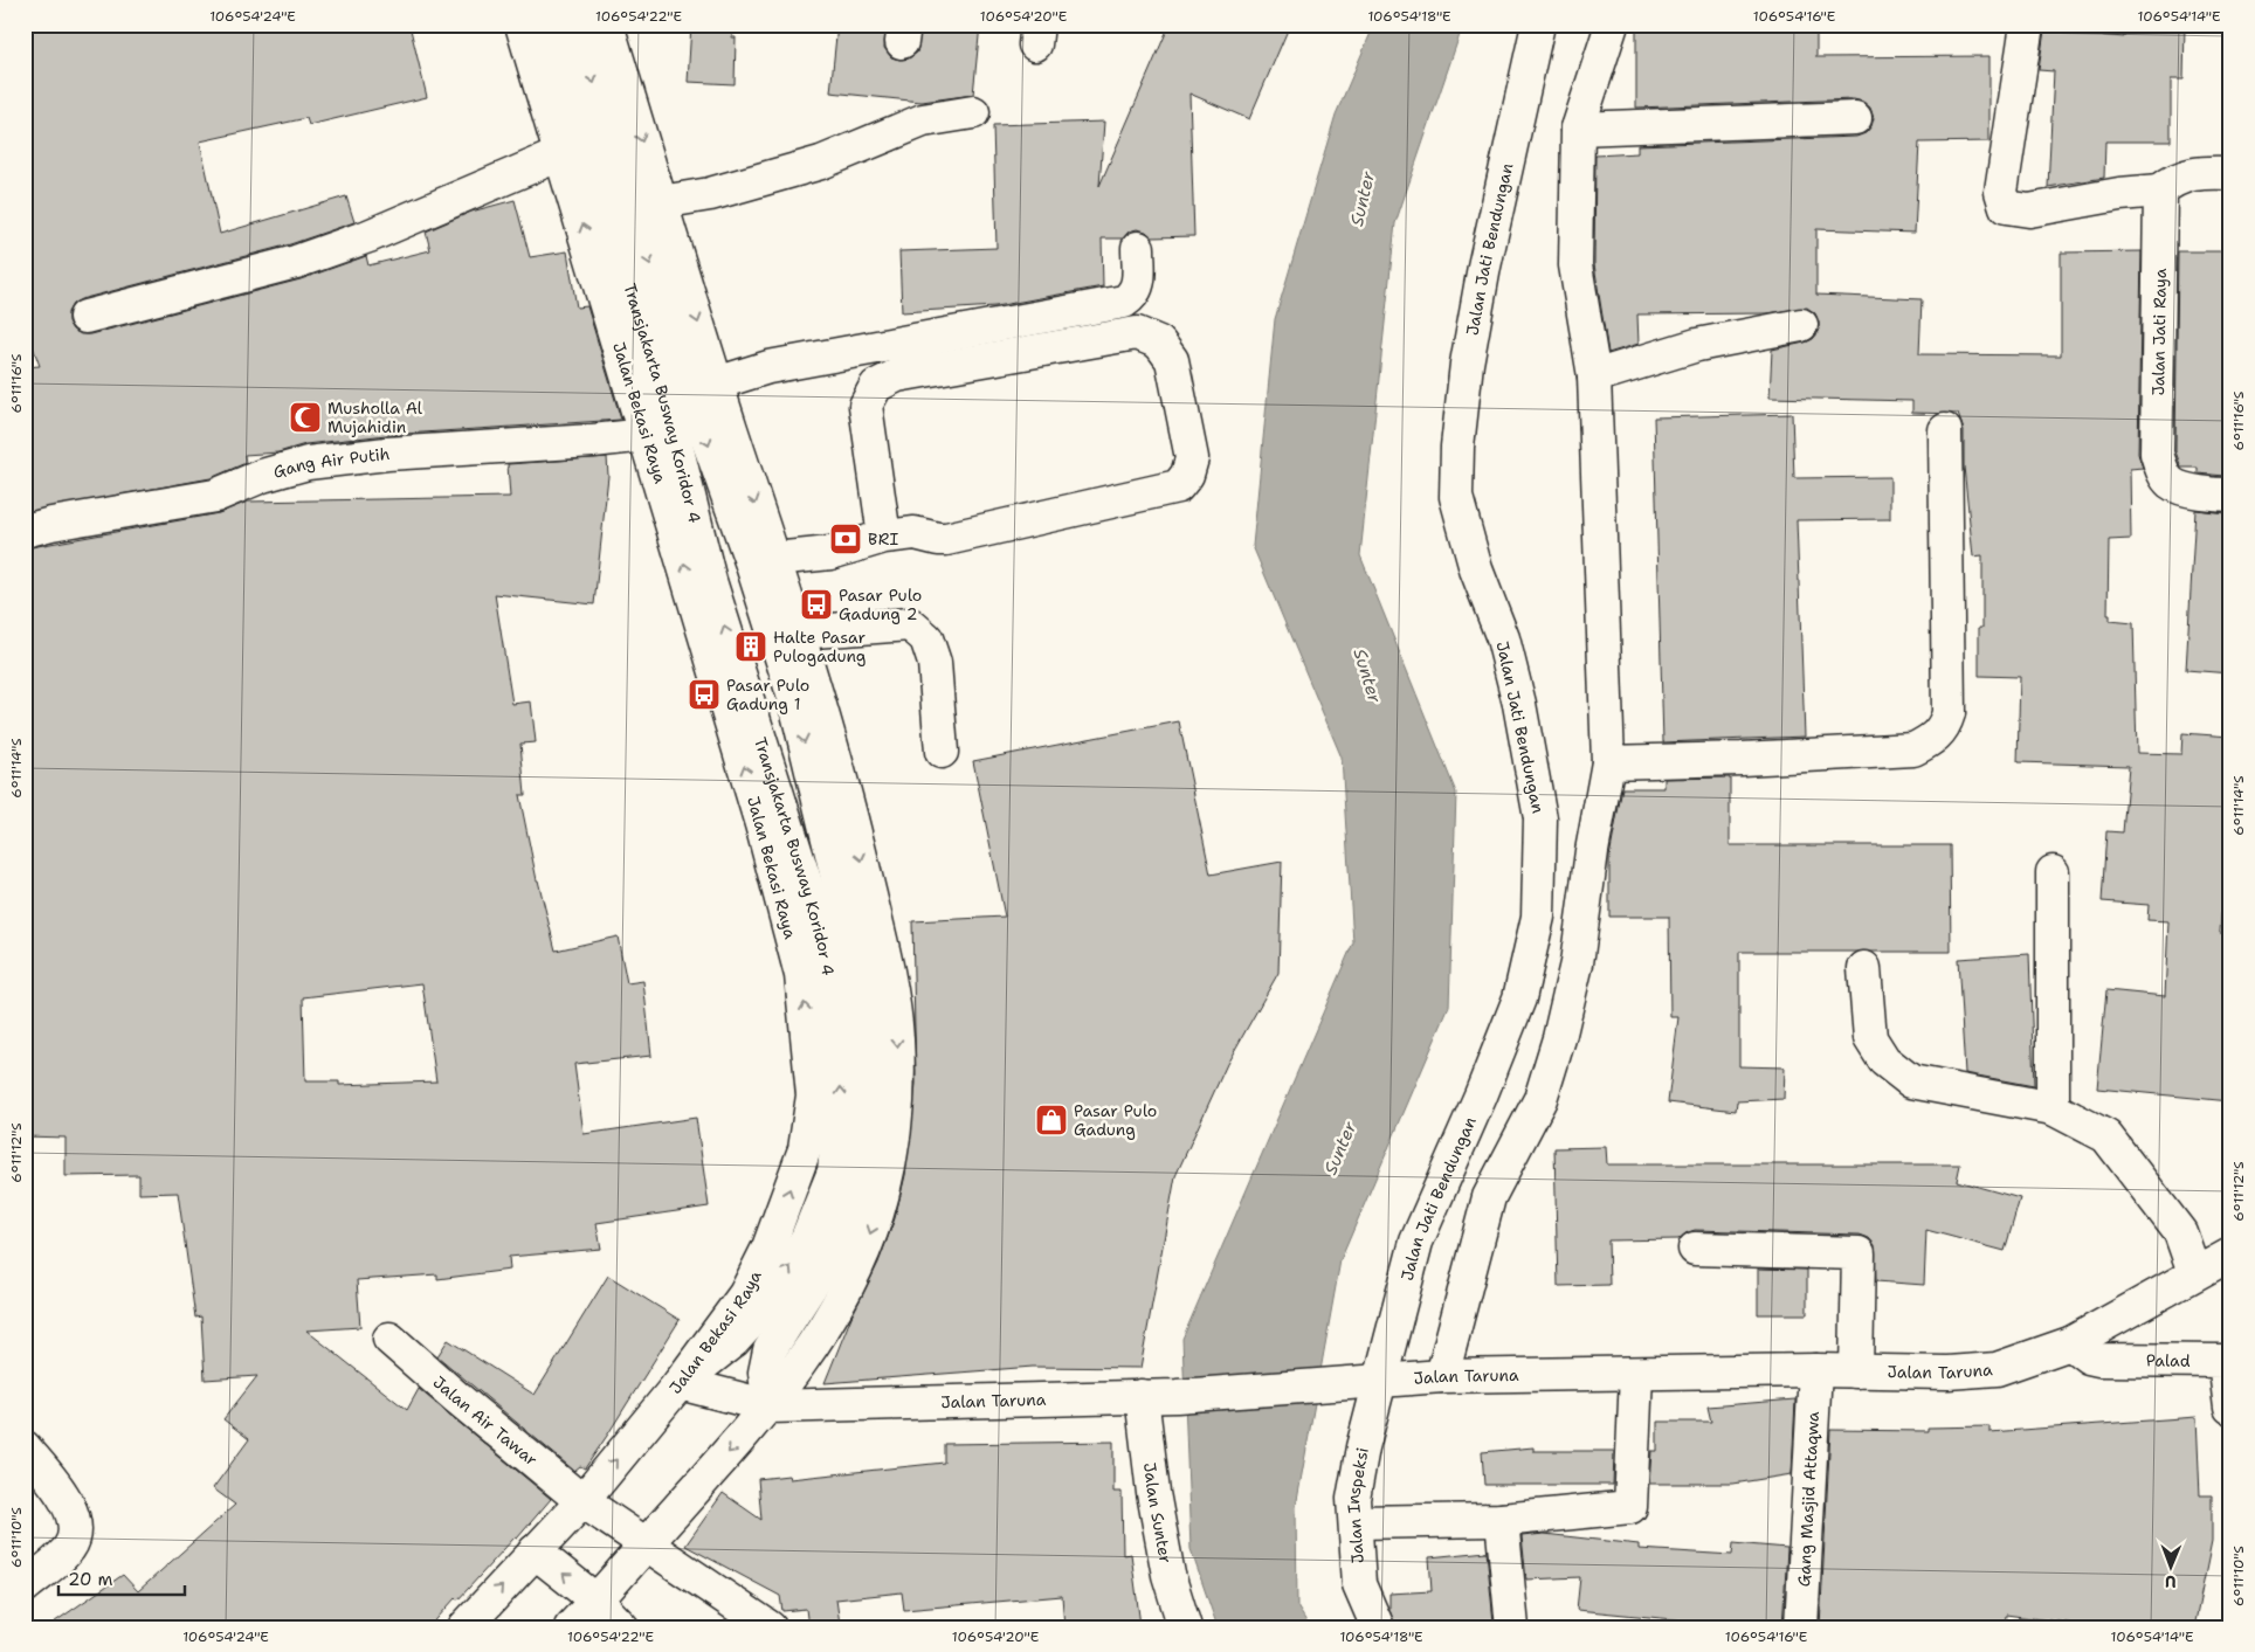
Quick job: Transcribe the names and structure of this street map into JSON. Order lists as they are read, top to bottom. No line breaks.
{"streets":{"street":["Jalan Jati Bendungan","Jalan Jati Raya","Transjakarta Busway Koridor 4","Jalan Bekasi Raya","Gang Air Putih","Palad","Jalan Taruna","Jalan Air Tawar","Gang Masjid Attaqwa","Jalan Inspeksi","Jalan Sunter"]},"crossings":[["Jalan Jati Bendungan","Jalan Taruna"],["Jalan Jati Bendungan","Jalan Inspeksi"],["Transjakarta Busway Koridor 4","Jalan Bekasi Raya"],["Transjakarta Busway Koridor 4","Jalan Taruna"],["Jalan Bekasi Raya","Gang Air Putih"],["Jalan Bekasi Raya","Jalan Taruna"],["Jalan Bekasi Raya","Jalan Air Tawar"],["Palad","Jalan Taruna"],["Jalan Taruna","Gang Masjid Attaqwa"],["Jalan Taruna","Jalan Inspeksi"],["Jalan Taruna","Jalan Sunter"]],"water":["Sunter"],"places":{"mosque":["Musholla Al Mujahidin"],"bank":["BRI"],"bus stop":["Pasar Pulo Gadung 2","Pasar Pulo Gadung 1"],"building":["Halte Pasar Pulogadung"],"shop":["Pasar Pulo Gadung"]},"scale_bar":"20 m","north":"bottom","coordinates":["106°54'24\"E","106°54'22\"E","106°54'20\"E","106°54'18\"E","106°54'16\"E","106°54'14\"E","6°11'16\"S","6°11'14\"S","6°11'12\"S","6°11'10\"S"]}
